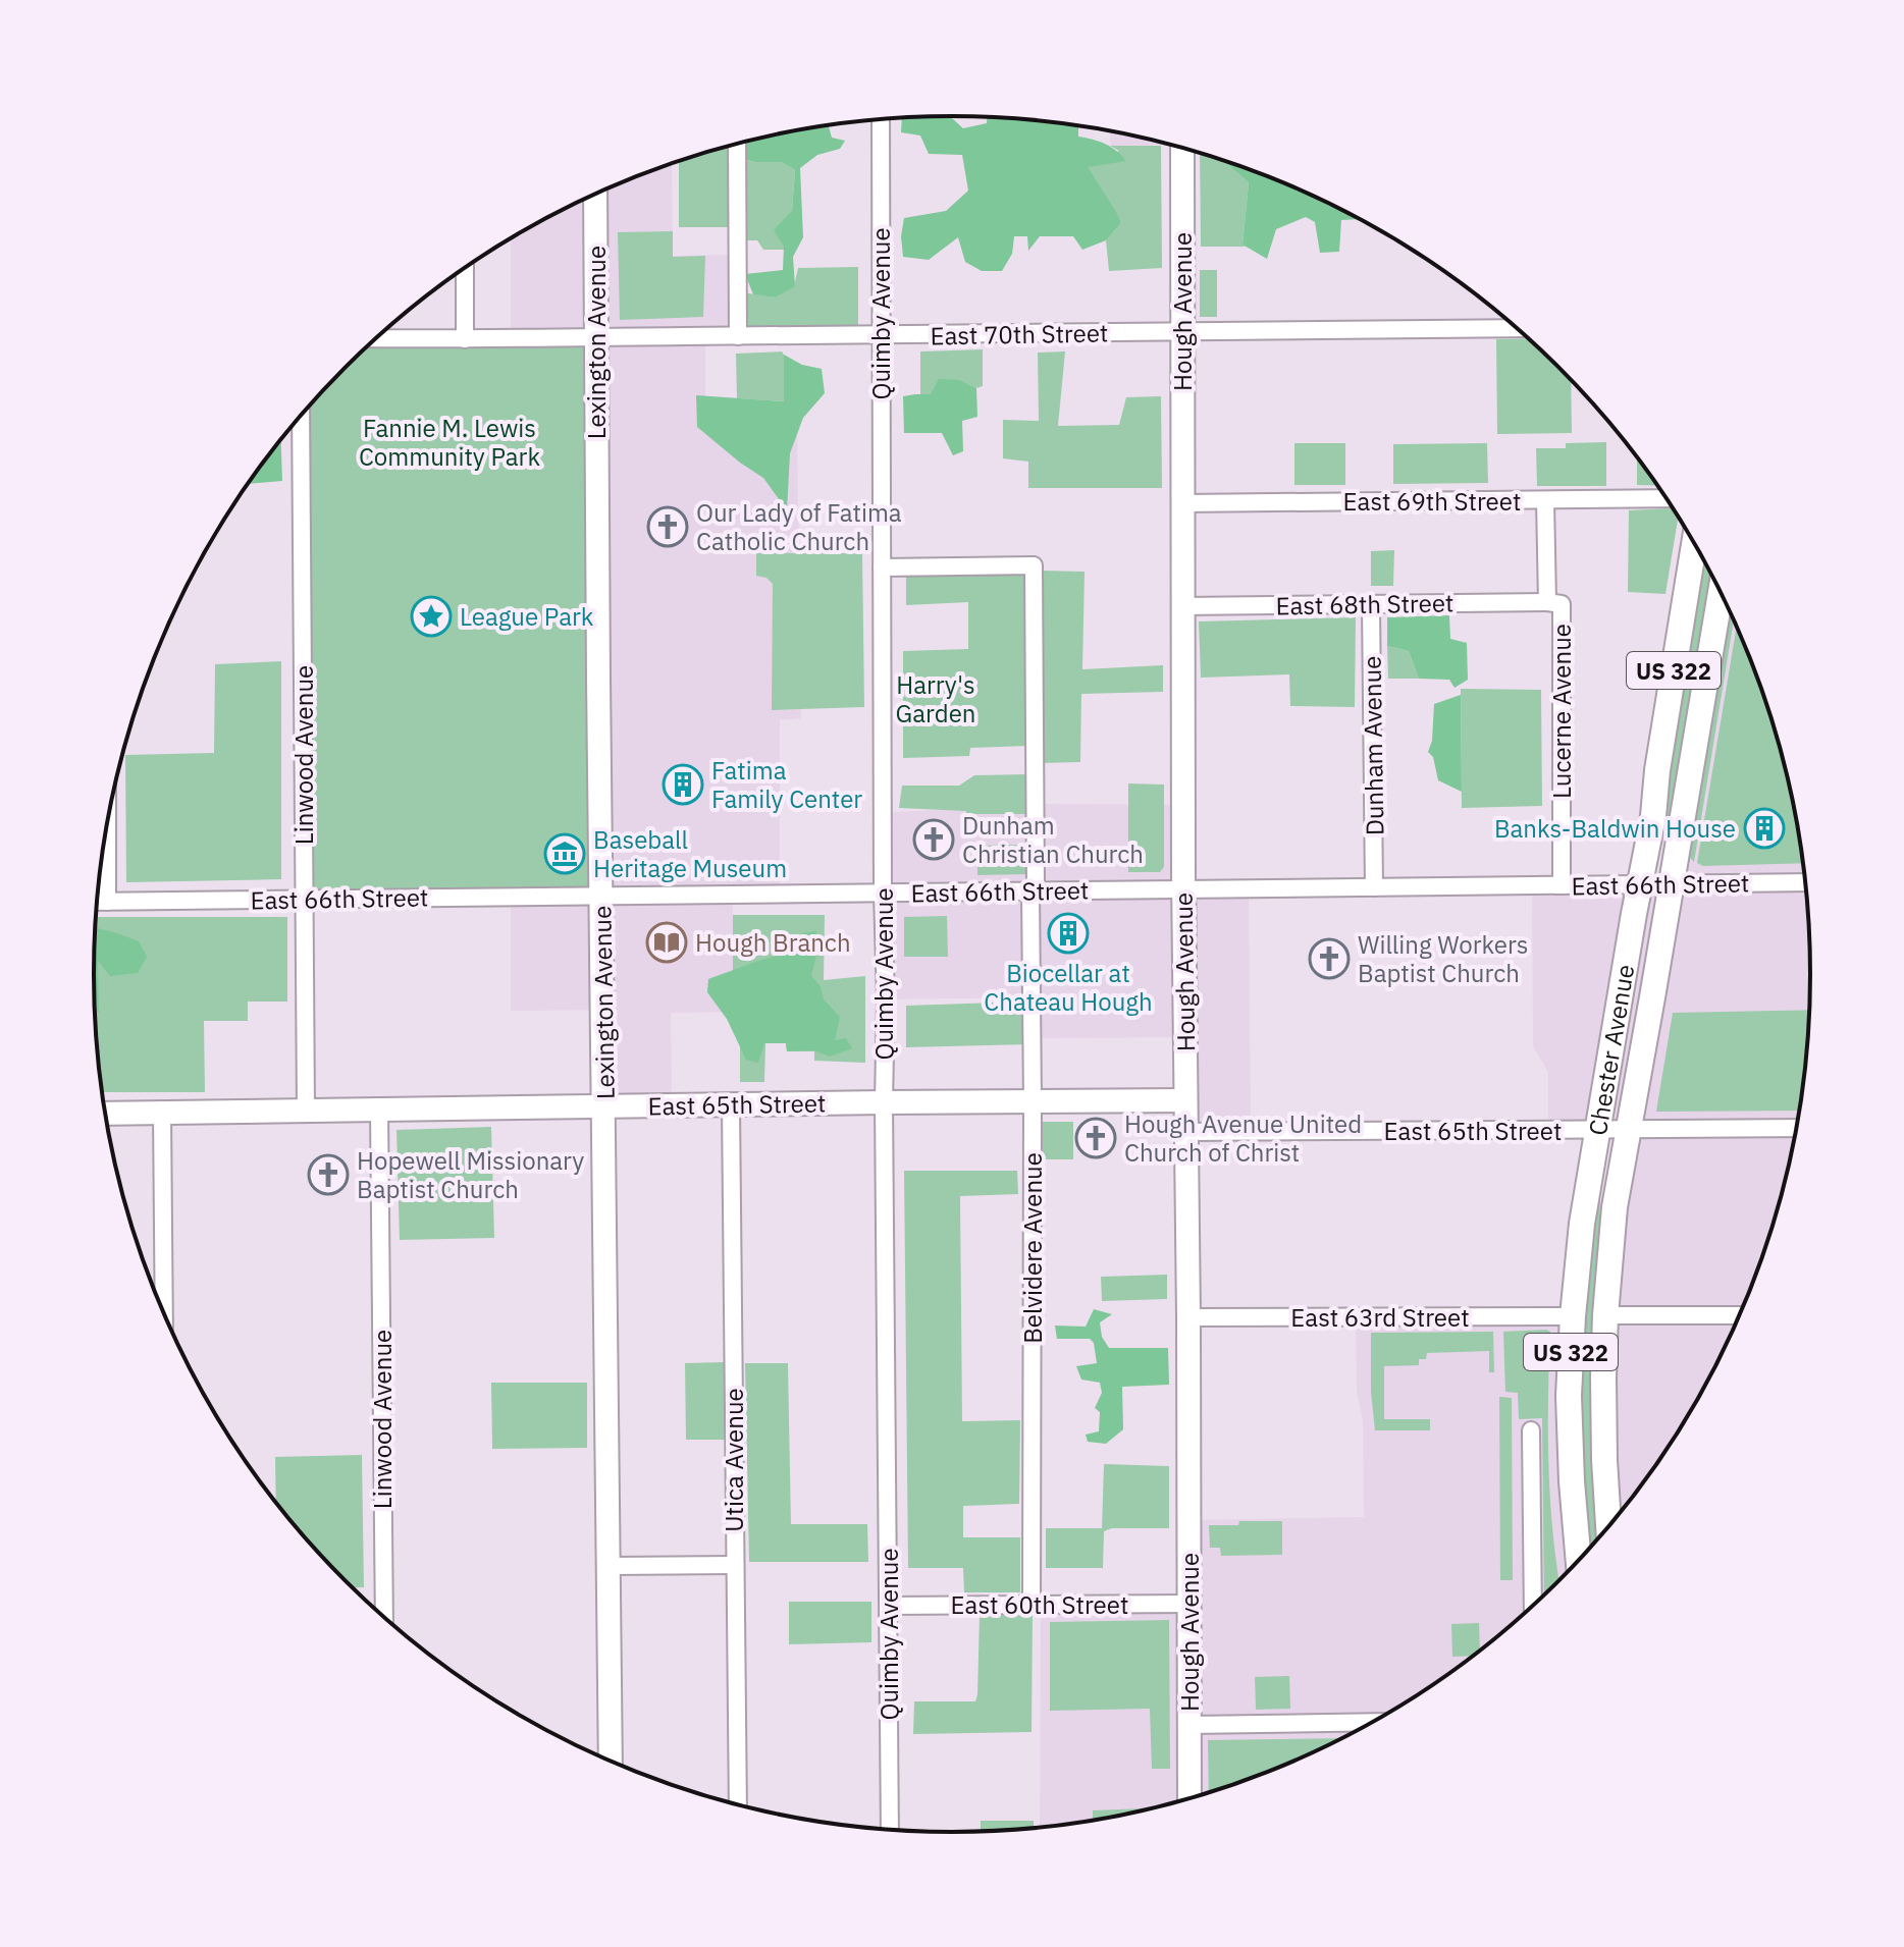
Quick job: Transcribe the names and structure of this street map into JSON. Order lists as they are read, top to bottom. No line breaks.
{"streets":{"main road":["US 322","Chester Avenue"],"street":["Hough Avenue","Quimby Avenue","East 70th Street","Lexington Avenue","East 69th Street","East 68th Street","Lucerne Avenue","Dunham Avenue","Linwood Avenue","East 66th Street","East 65th Street","Belvidere Avenue","East 63rd Street","Utica Avenue","East 60th Street"]},"crossings":[["Hough Avenue","East 70th Street"],["Hough Avenue","East 69th Street"],["Hough Avenue","East 68th Street"],["Hough Avenue","East 66th Street"],["Hough Avenue","East 65th Street"],["Hough Avenue","East 63rd Street"],["Hough Avenue","East 60th Street"],["Quimby Avenue","East 70th Street"],["Quimby Avenue","East 66th Street"],["Quimby Avenue","East 65th Street"],["Quimby Avenue","Belvidere Avenue"],["Quimby Avenue","East 60th Street"],["East 70th Street","Lexington Avenue"],["Lexington Avenue","East 66th Street"],["Lexington Avenue","East 65th Street"],["East 69th Street","Lucerne Avenue"],["East 68th Street","Lucerne Avenue"],["East 68th Street","Dunham Avenue"],["Lucerne Avenue","East 66th Street"],["Dunham Avenue","East 66th Street"],["Linwood Avenue","East 66th Street"],["Linwood Avenue","East 65th Street"],["East 66th Street","Chester Avenue"],["East 66th Street","Belvidere Avenue"],["Chester Avenue","East 65th Street"],["Chester Avenue","East 63rd Street"],["East 65th Street","Belvidere Avenue"],["East 65th Street","Utica Avenue"],["Belvidere Avenue","East 60th Street"]],"parks":["Fannie M. Lewis Community Park","Harry's Garden"],"places":{"church":["Our Lady of Fatima Catholic Church","Dunham Christian Church","Willing Workers Baptist Church","Hough Avenue United Church of Christ","Hopewell Missionary Baptist Church"],"place":["League Park"],"building":["Fatima Family Center","Banks-Baldwin House","Biocellar at Chateau Hough"],"museum":["Baseball Heritage Museum"],"library":["Hough Branch"]}}
